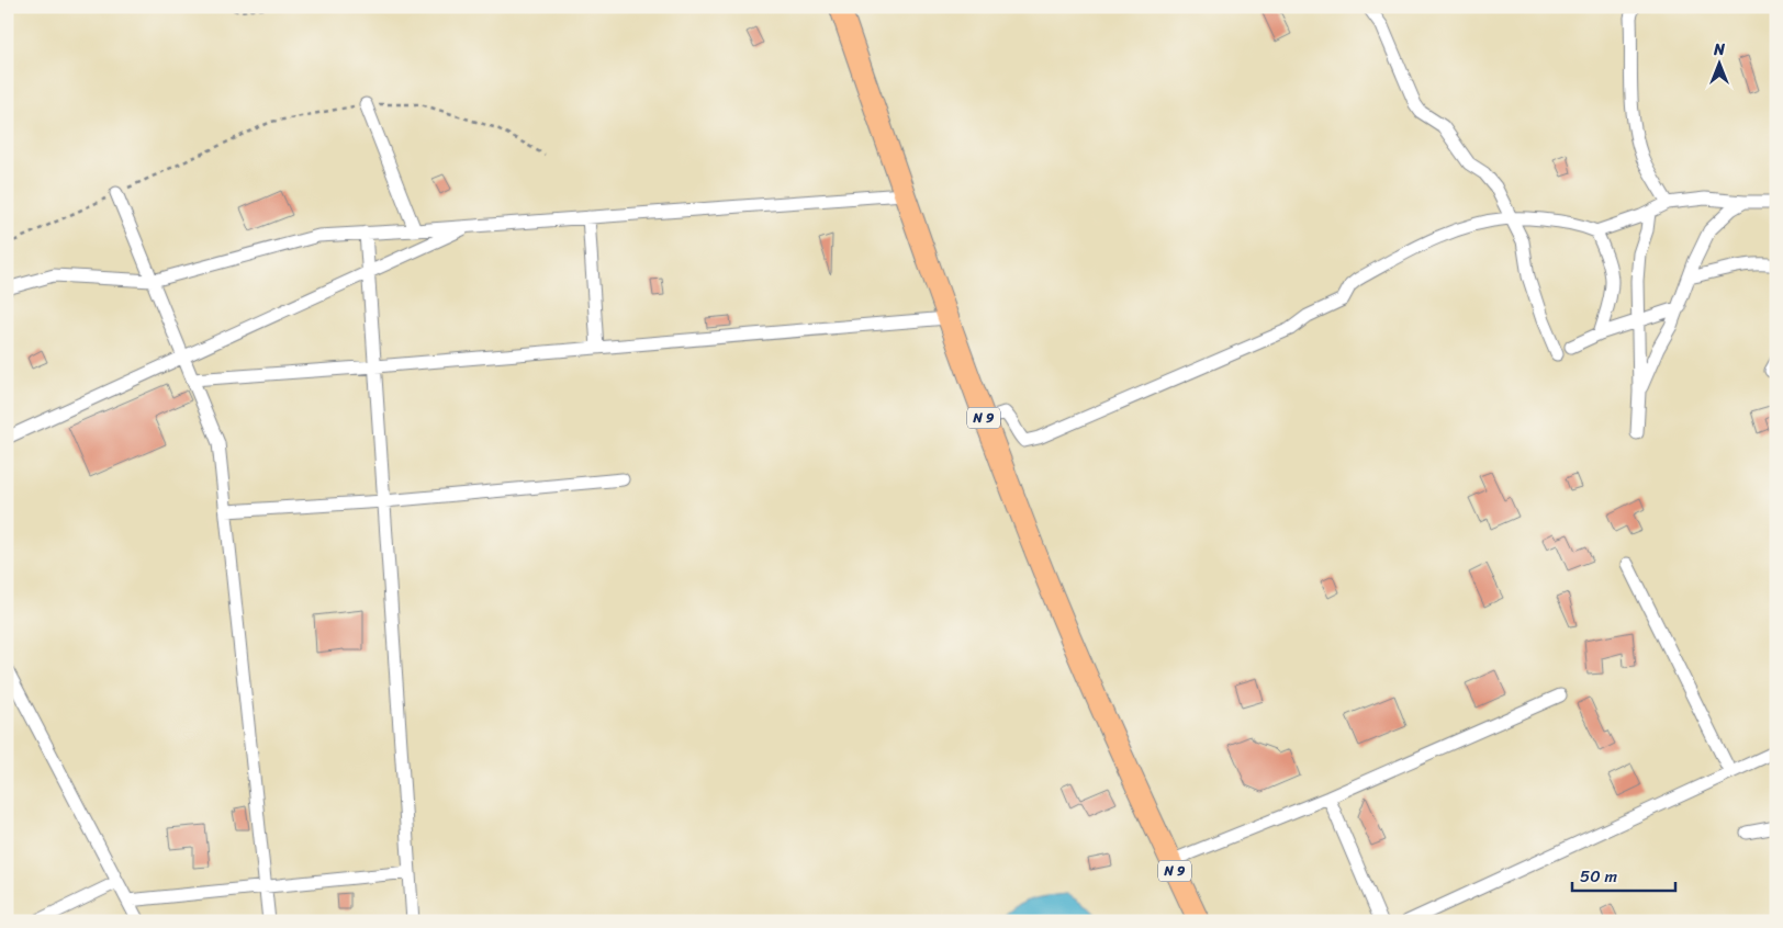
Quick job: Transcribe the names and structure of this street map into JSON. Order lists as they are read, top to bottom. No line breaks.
{"streets":{"main road":["N 9"]},"scale_bar":"50 m","north":"top"}
